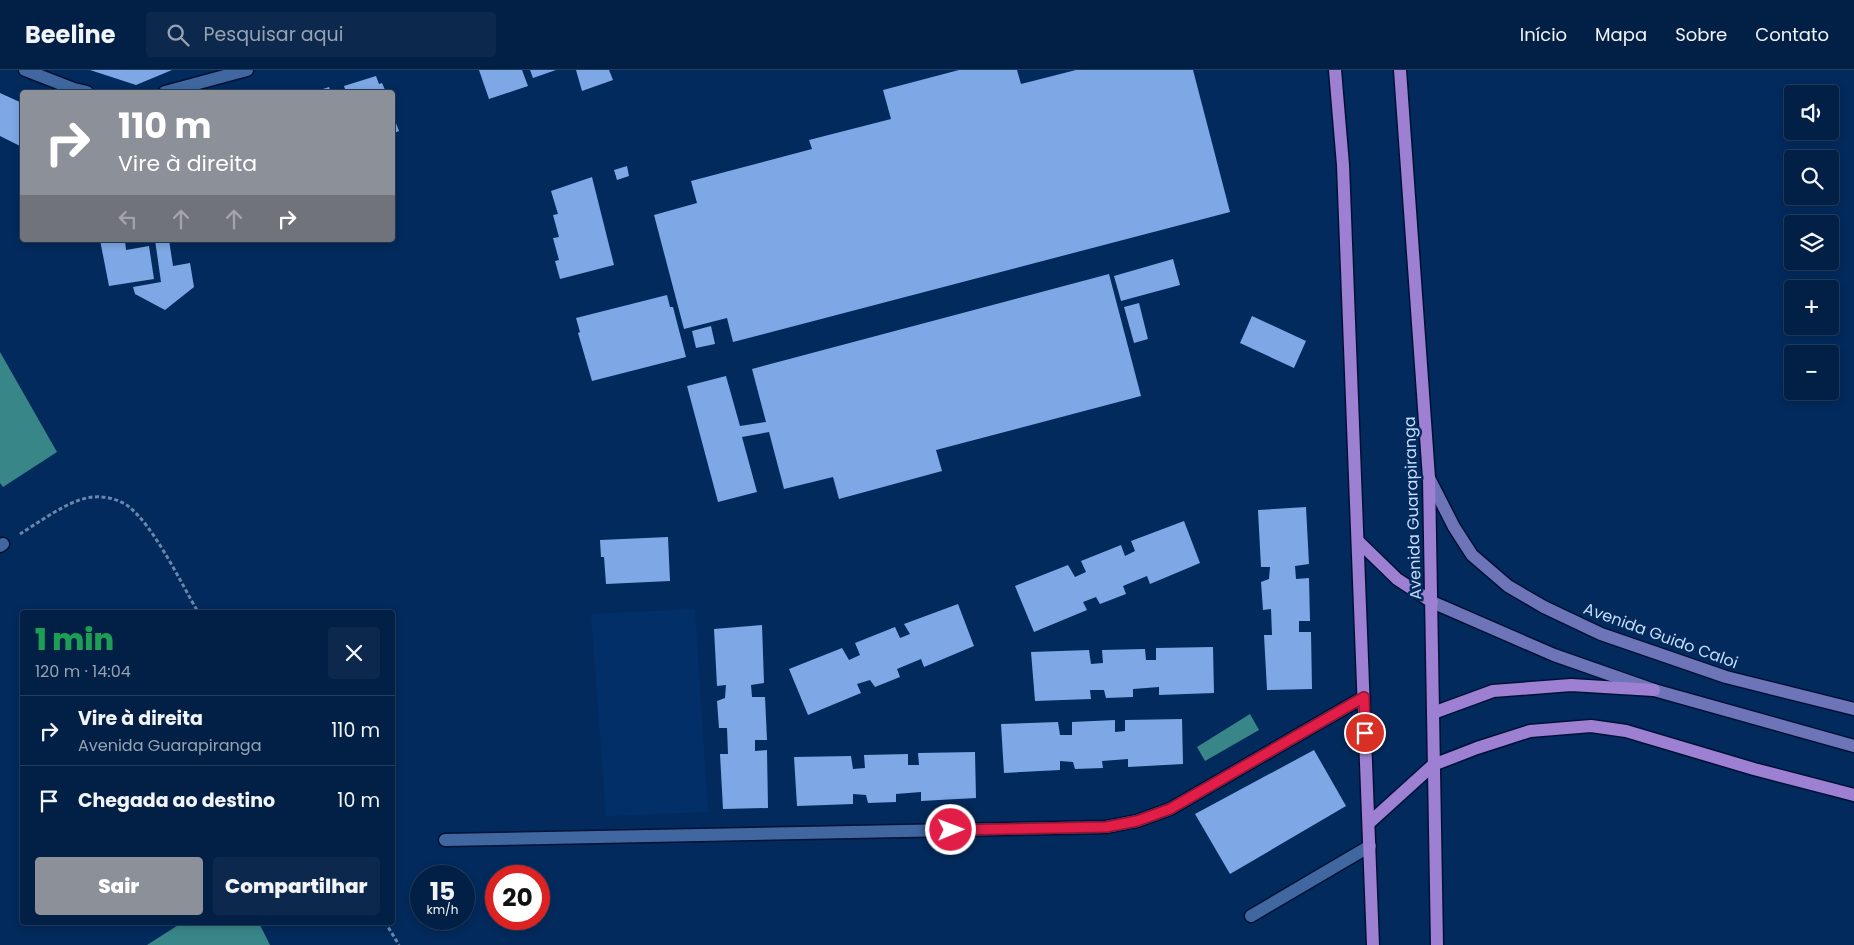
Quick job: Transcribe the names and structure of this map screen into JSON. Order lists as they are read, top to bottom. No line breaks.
{"streets":{"main road":["Avenida Guarapiranga","Avenida Guido Caloi"]},"crossings":[["Avenida Guarapiranga","Avenida Guido Caloi"]],"page":{"header":"Beeline","search":"Pesquisar aqui","nav":["Início","Mapa","Sobre","Contato"],"map_buttons":["+","−"],"turn":["110 m","Vire à direita"],"heading":["1 min","120 m · 14:04"],"list":[{"name":"Vire à direita","note":"Avenida Guarapiranga","value":"110 m"},{"name":"Chegada ao destino","value":"10 m"}],"buttons":["Sair","Compartilhar"],"speed":"15 km/h","limit":"20"}}
